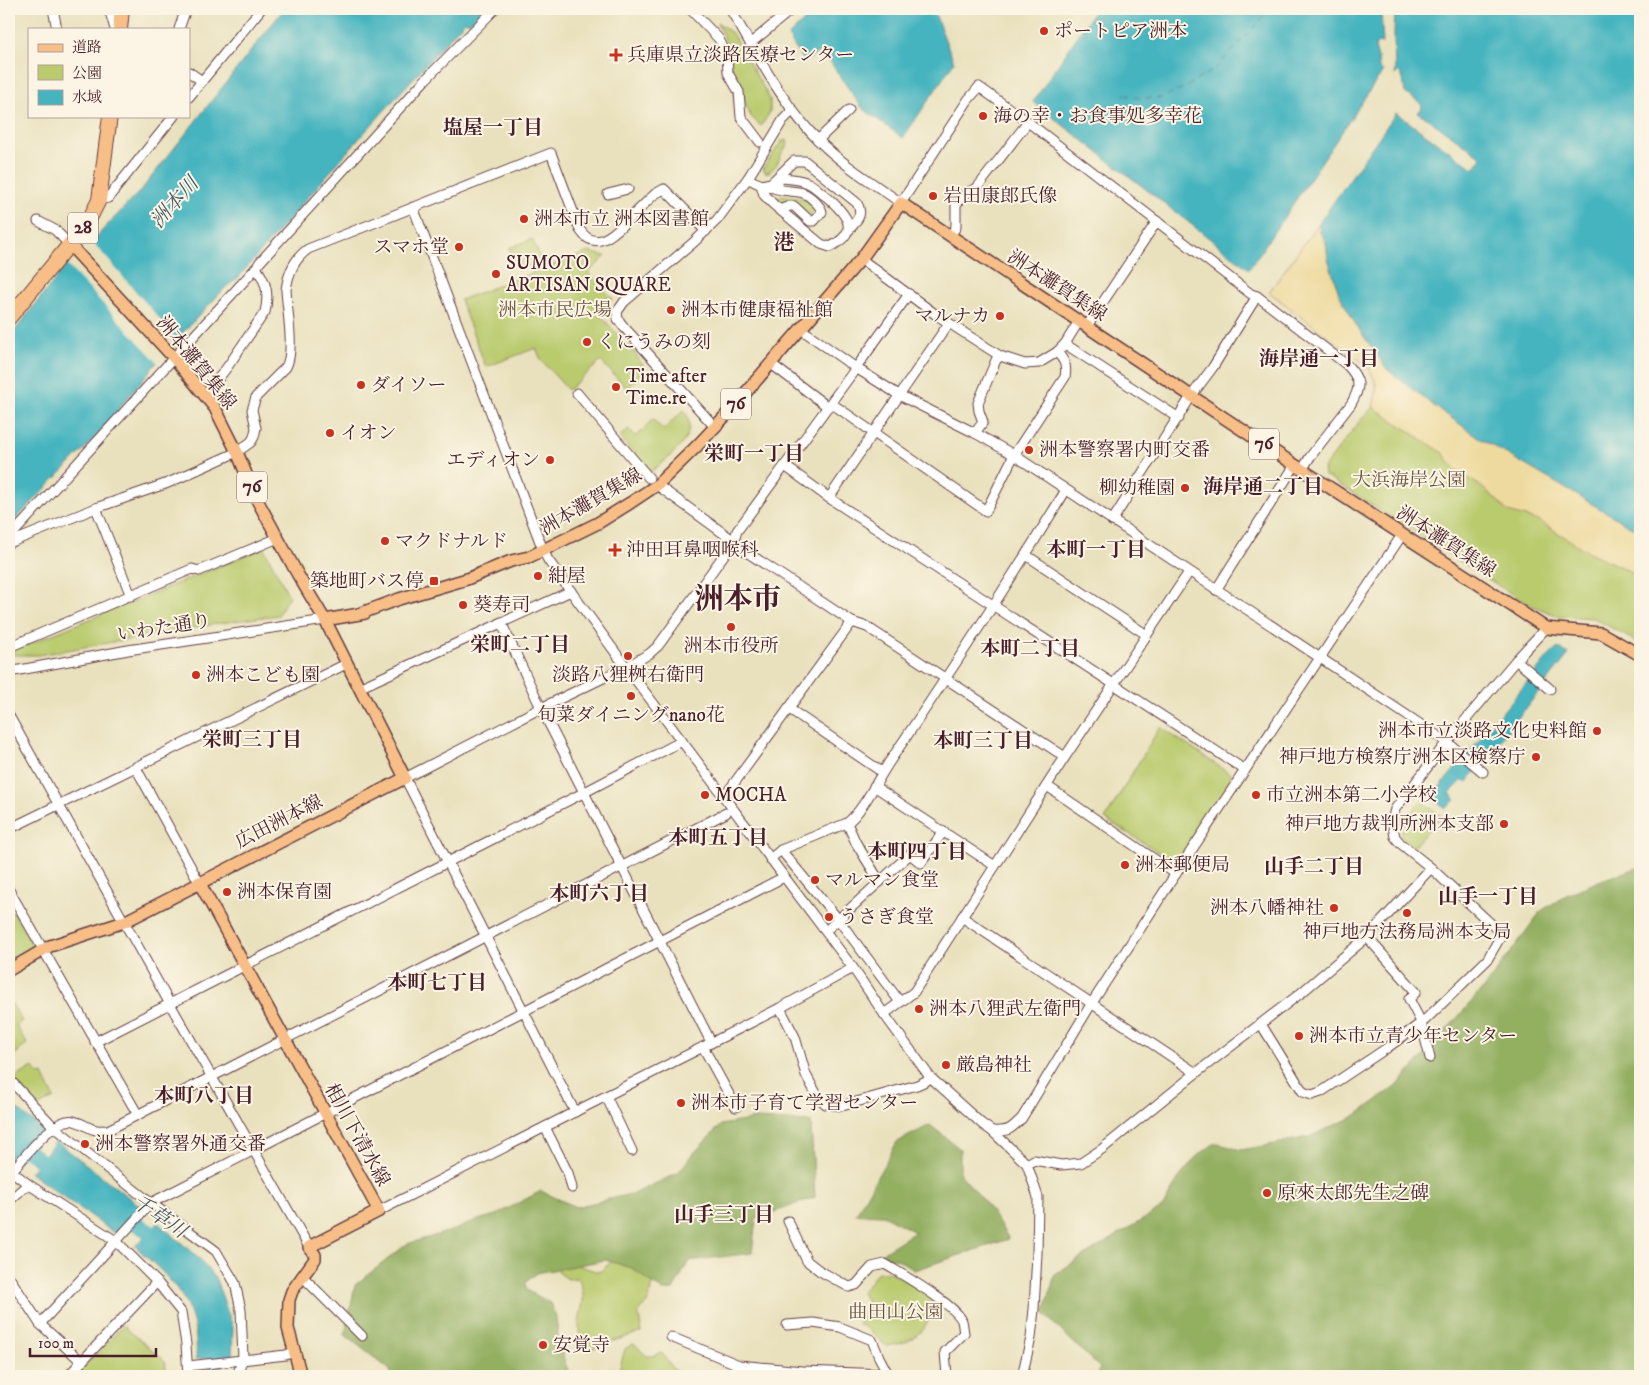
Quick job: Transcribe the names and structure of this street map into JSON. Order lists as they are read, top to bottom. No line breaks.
{"streets":{"highway":["28"],"main road":["洲本灘賀集線","76","広田洲本線","相川下清水線"],"street":["いわた通り"]},"crossings":[["28","洲本灘賀集線"],["洲本灘賀集線","いわた通り"],["広田洲本線","相川下清水線"]],"districts":["塩屋一丁目","港","海岸通一丁目","栄町一丁目","海岸通二丁目","本町一丁目","洲本市","栄町二丁目","本町二丁目","栄町三丁目","本町三丁目","本町五丁目","本町四丁目","山手二丁目","本町六丁目","山手一丁目","本町七丁目","本町八丁目","山手三丁目"],"water":["洲本川","千草川"],"parks":["洲本市民広場","大浜海岸公園","曲田山公園"],"places":{"other":["ポートピア洲本","海の幸・お食事処多幸花","岩田康郎氏像","洲本市立 洲本図書館","スマホ堂","SUMOTO ARTISAN SQUARE","洲本市健康福祉館","マルナカ","くにうみの刻","ダイソー","Time after Time.re","イオン","洲本警察署内町交番","エディオン","柳幼稚園","マクドナルド","紺屋","葵寿司","洲本市役所","淡路八狸桝右衛門","洲本こども園","旬菜ダイニングnano花","洲本市立淡路文化史料館","神戸地方検察庁洲本区検察庁","MOCHA","市立洲本第二小学校","神戸地方裁判所洲本支部","洲本郵便局","マルマン食堂","洲本保育園","洲本八幡神社","神戸地方法務局洲本支局","うさぎ食堂","洲本八狸武左衛門","洲本市立青少年センター","厳島神社","洲本市子育て学習センター","洲本警察署外通交番","原來太郎先生之碑","安覚寺"],"health":["兵庫県立淡路医療センター","沖田耳鼻咽喉科"],"transit":["築地町バス停"]},"legend":["道路","公園","水域"],"scale_bar":"100 m"}
